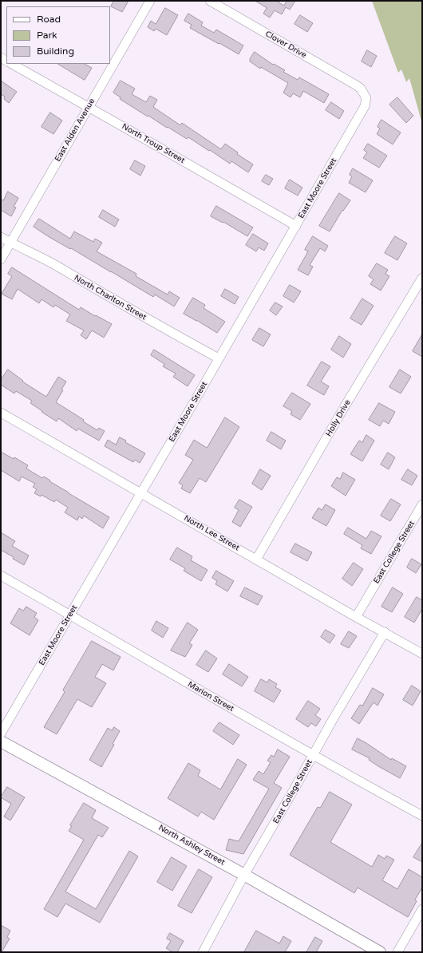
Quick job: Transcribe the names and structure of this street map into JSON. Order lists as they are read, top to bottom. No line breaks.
{"streets":{"main road":["North Ashley Street"],"street":["Clover Drive","East Alden Avenue","North Troup Street","East Moore Street","North Charlton Street","Holly Drive","North Lee Street","East College Street","Marion Street"]},"crossings":[["Clover Drive","East Moore Street"],["East Alden Avenue","North Troup Street"],["East Alden Avenue","North Charlton Street"],["North Troup Street","East Moore Street"],["East Moore Street","North Charlton Street"],["East Moore Street","North Lee Street"],["East Moore Street","Marion Street"],["Holly Drive","North Lee Street"],["North Lee Street","East College Street"],["East College Street","Marion Street"],["East College Street","North Ashley Street"]],"legend":["Road","Park","Building"]}
